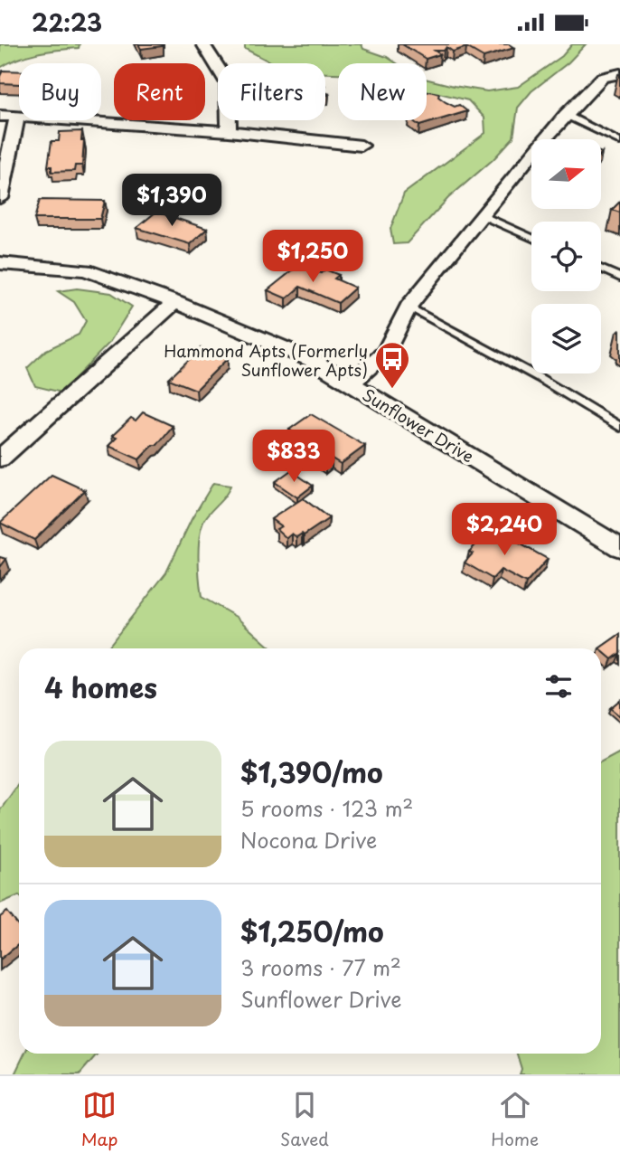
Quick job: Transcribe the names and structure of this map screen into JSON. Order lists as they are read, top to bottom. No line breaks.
{"streets":{"street":["Sunflower Drive"]},"places":{"bus stop":["Hammond Apts (Formerly Sunflower Apts)"]},"north":"right","page":{"status":"22:23","chip":["Buy","Rent","Filters","New"],"price":["$1,390","$1,250","$833","$2,240"],"heading":"4 homes","list":[{"name":"$1,390/mo","note":"5 rooms · 123 m² · Nocona Drive"},{"name":"$1,250/mo","note":"3 rooms · 77 m² · Sunflower Drive"}],"tabs":["Map","Saved","Home"]}}
